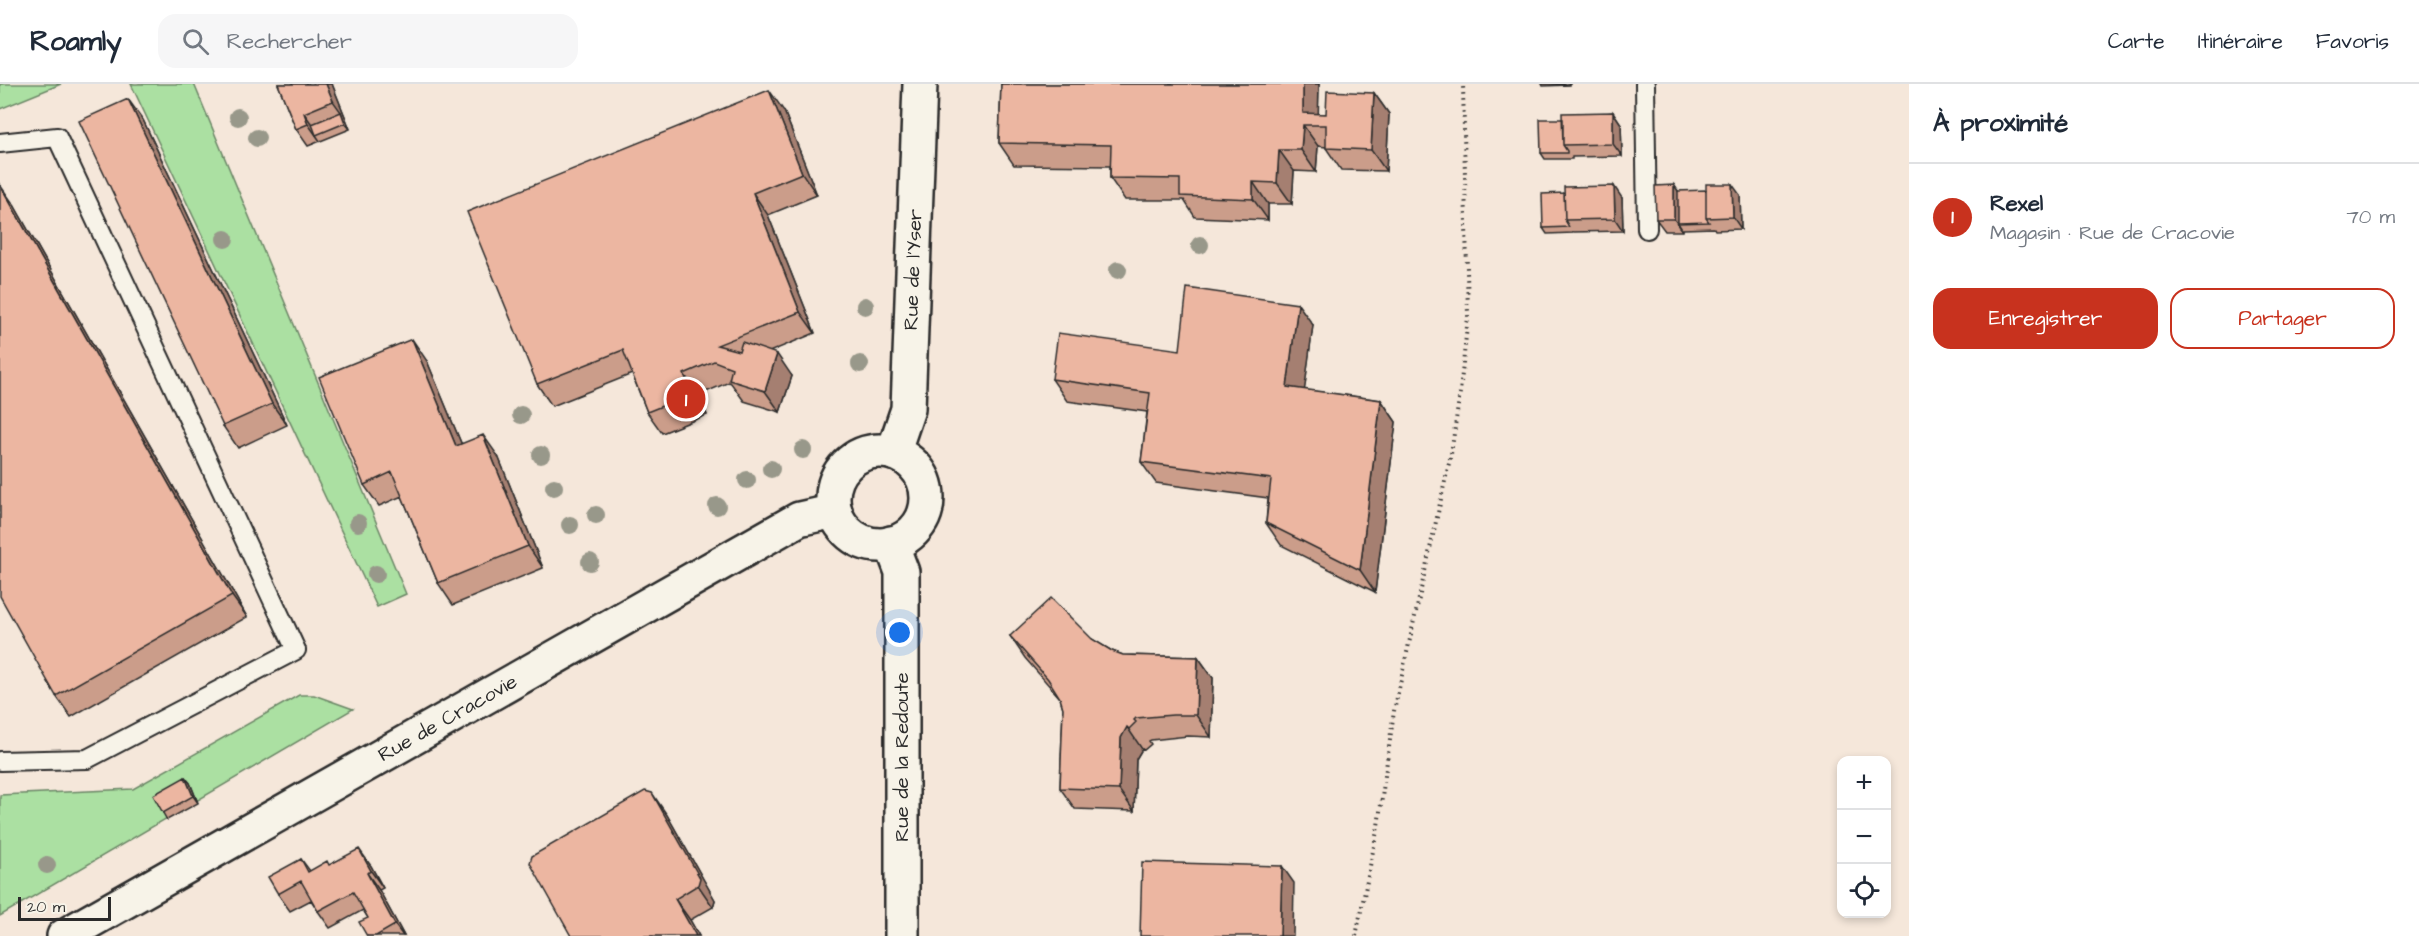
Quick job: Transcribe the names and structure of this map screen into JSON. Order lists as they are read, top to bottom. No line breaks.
{"streets":{"street":["Rue de l'Yser","Rue de Cracovie","Rue de la Redoute"]},"crossings":[["Rue de l'Yser","Rue de Cracovie"],["Rue de l'Yser","Rue de la Redoute"],["Rue de Cracovie","Rue de la Redoute"]],"scale_bar":"20 m","page":{"header":"Roamly","search":"Rechercher","nav":["Carte","Itinéraire","Favoris"],"heading":"À proximité","list":[{"mark":"1","name":"Rexel","note":"Magasin · Rue de Cracovie","value":"70 m"}],"buttons":["Enregistrer","Partager"],"pins":"1","map_buttons":["+","−"],"scale":"20 m"}}
